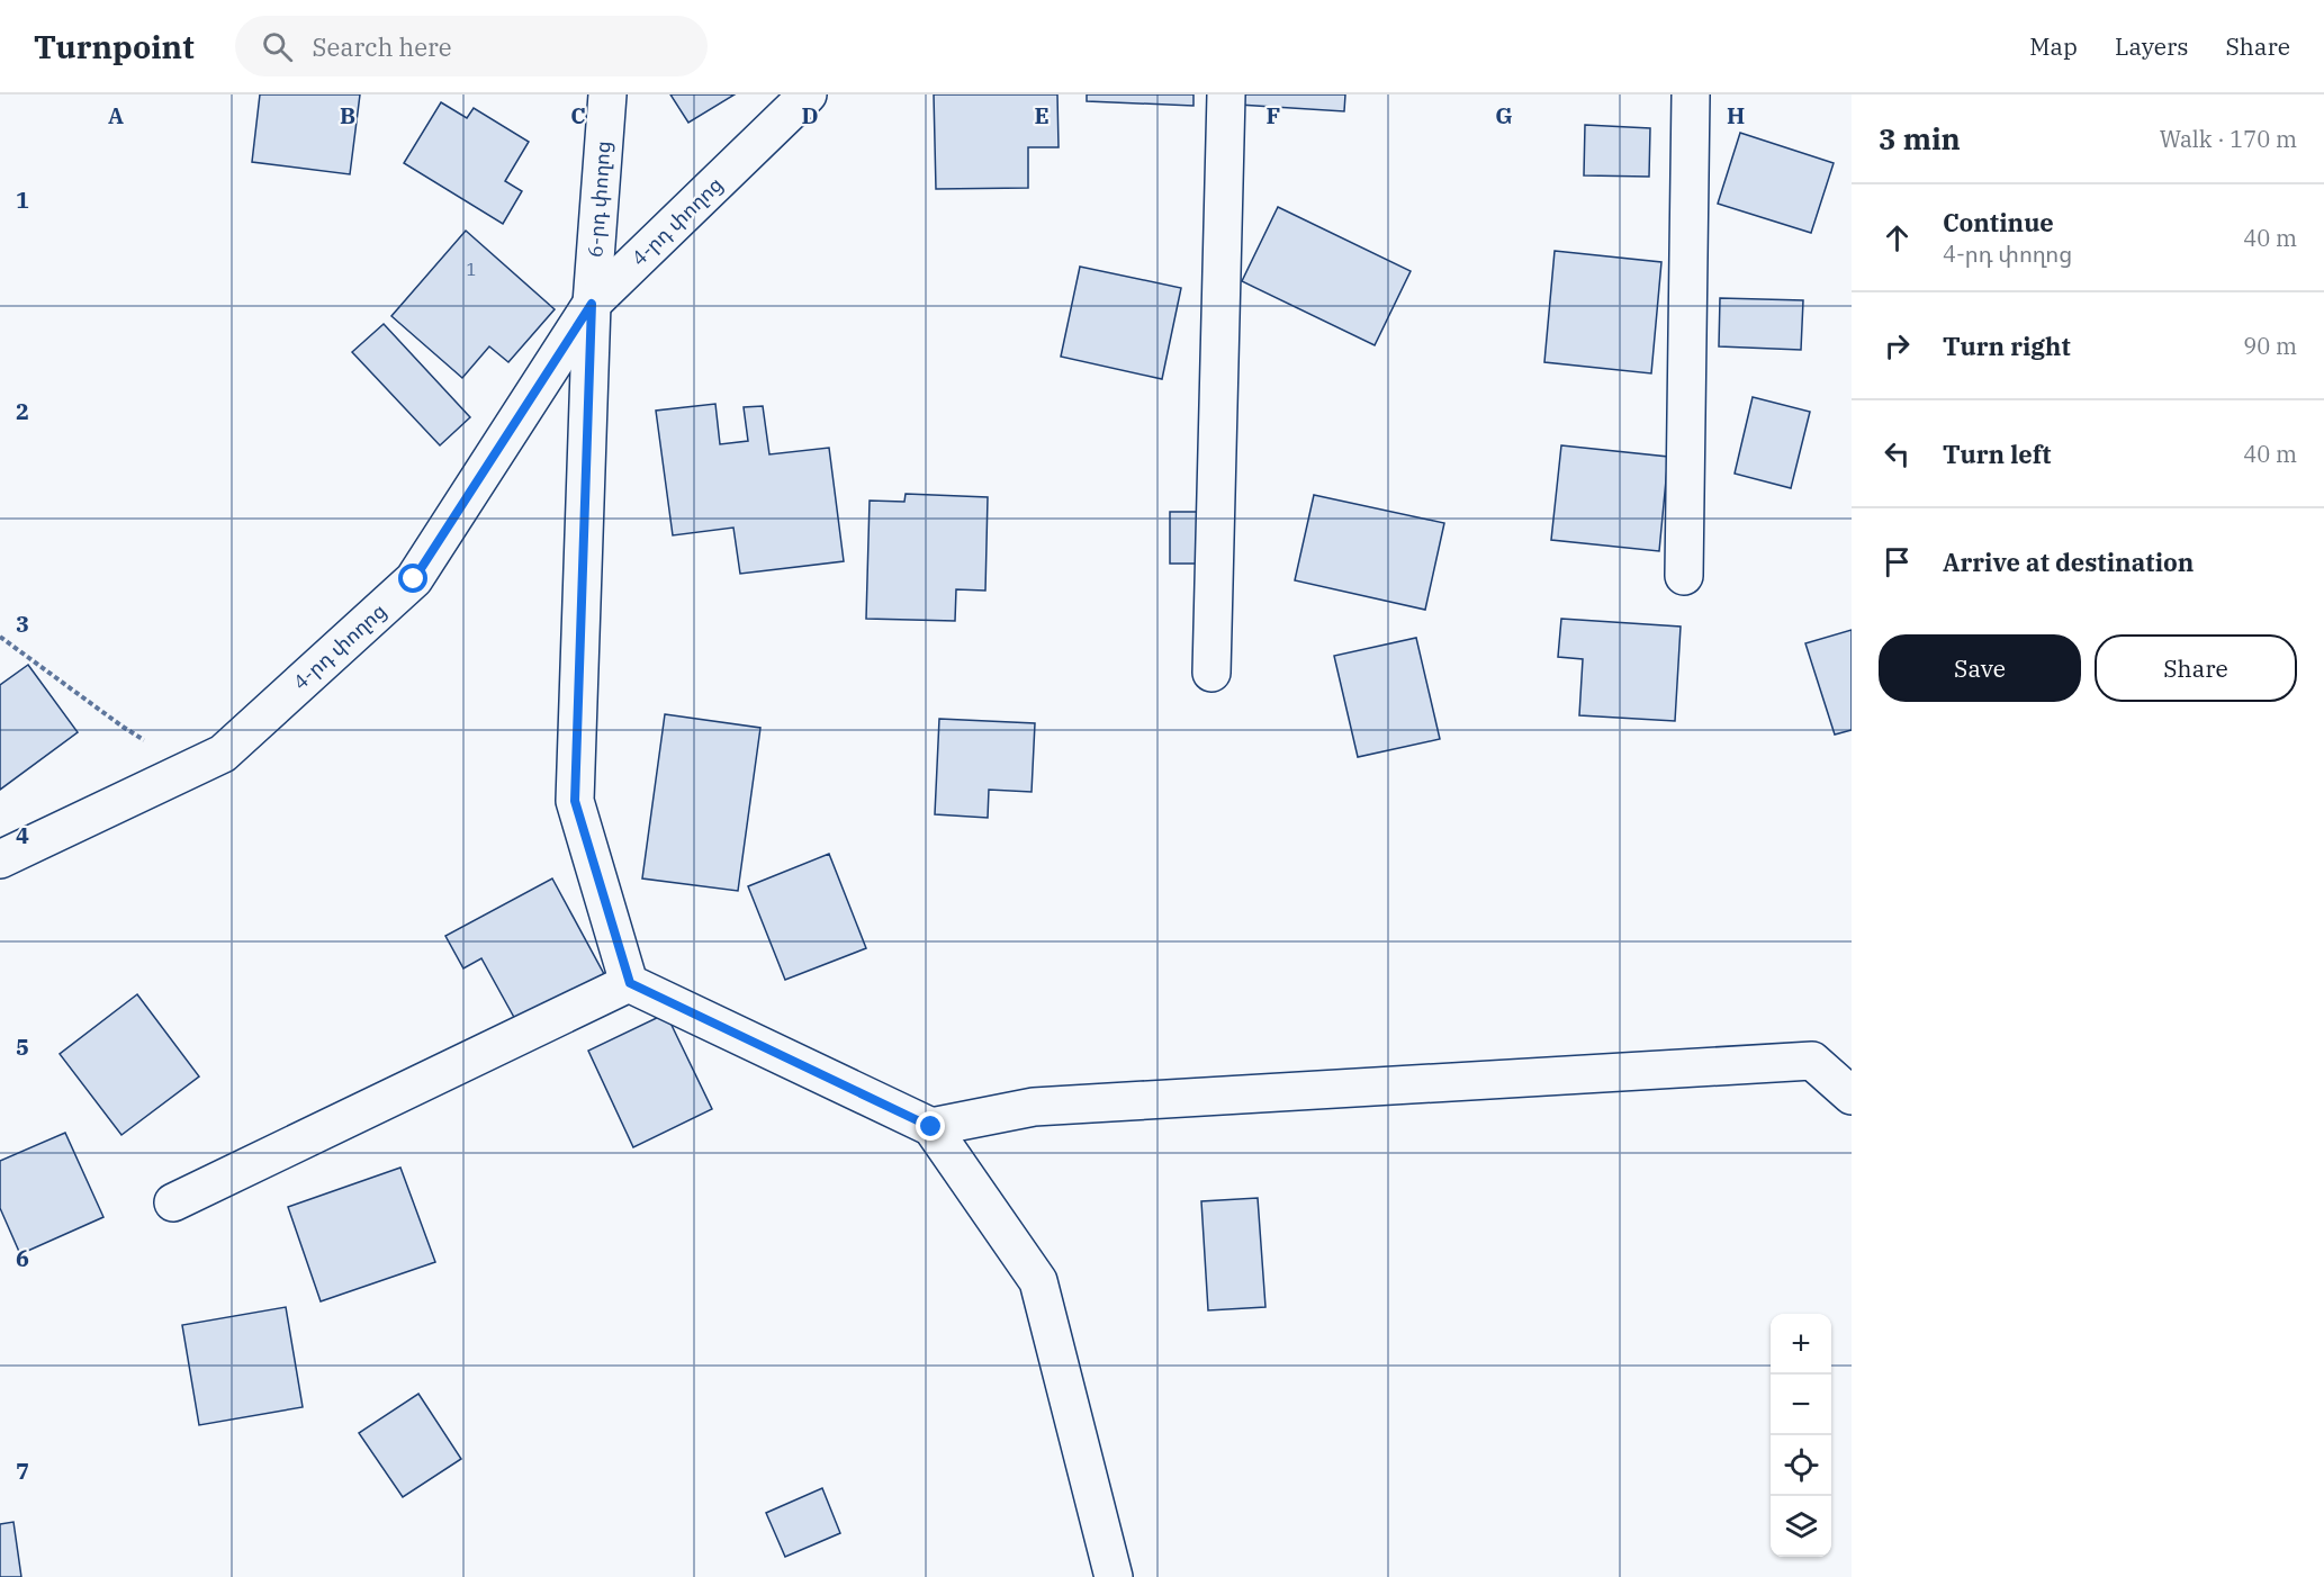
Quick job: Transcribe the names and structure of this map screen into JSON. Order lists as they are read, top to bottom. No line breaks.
{"streets":{"street":["6-րդ փողոց","4-րդ փողոց"]},"crossings":[["6-րդ փողոց","4-րդ փողոց"]],"house_numbers":["1"],"page":{"header":"Turnpoint","search":"Search here","nav":["Map","Layers","Share"],"heading":["3 min","Walk · 170 m"],"list":[["Continue","4-րդ փողոց","40 m"],["Turn right","90 m"],["Turn left","40 m"],"Arrive at destination"],"buttons":["Save","Share"],"map_buttons":["+","−"]},"grid":{"columns":["A","B","C","D","E","F","G","H"],"rows":["1","2","3","4","5","6","7"]}}
